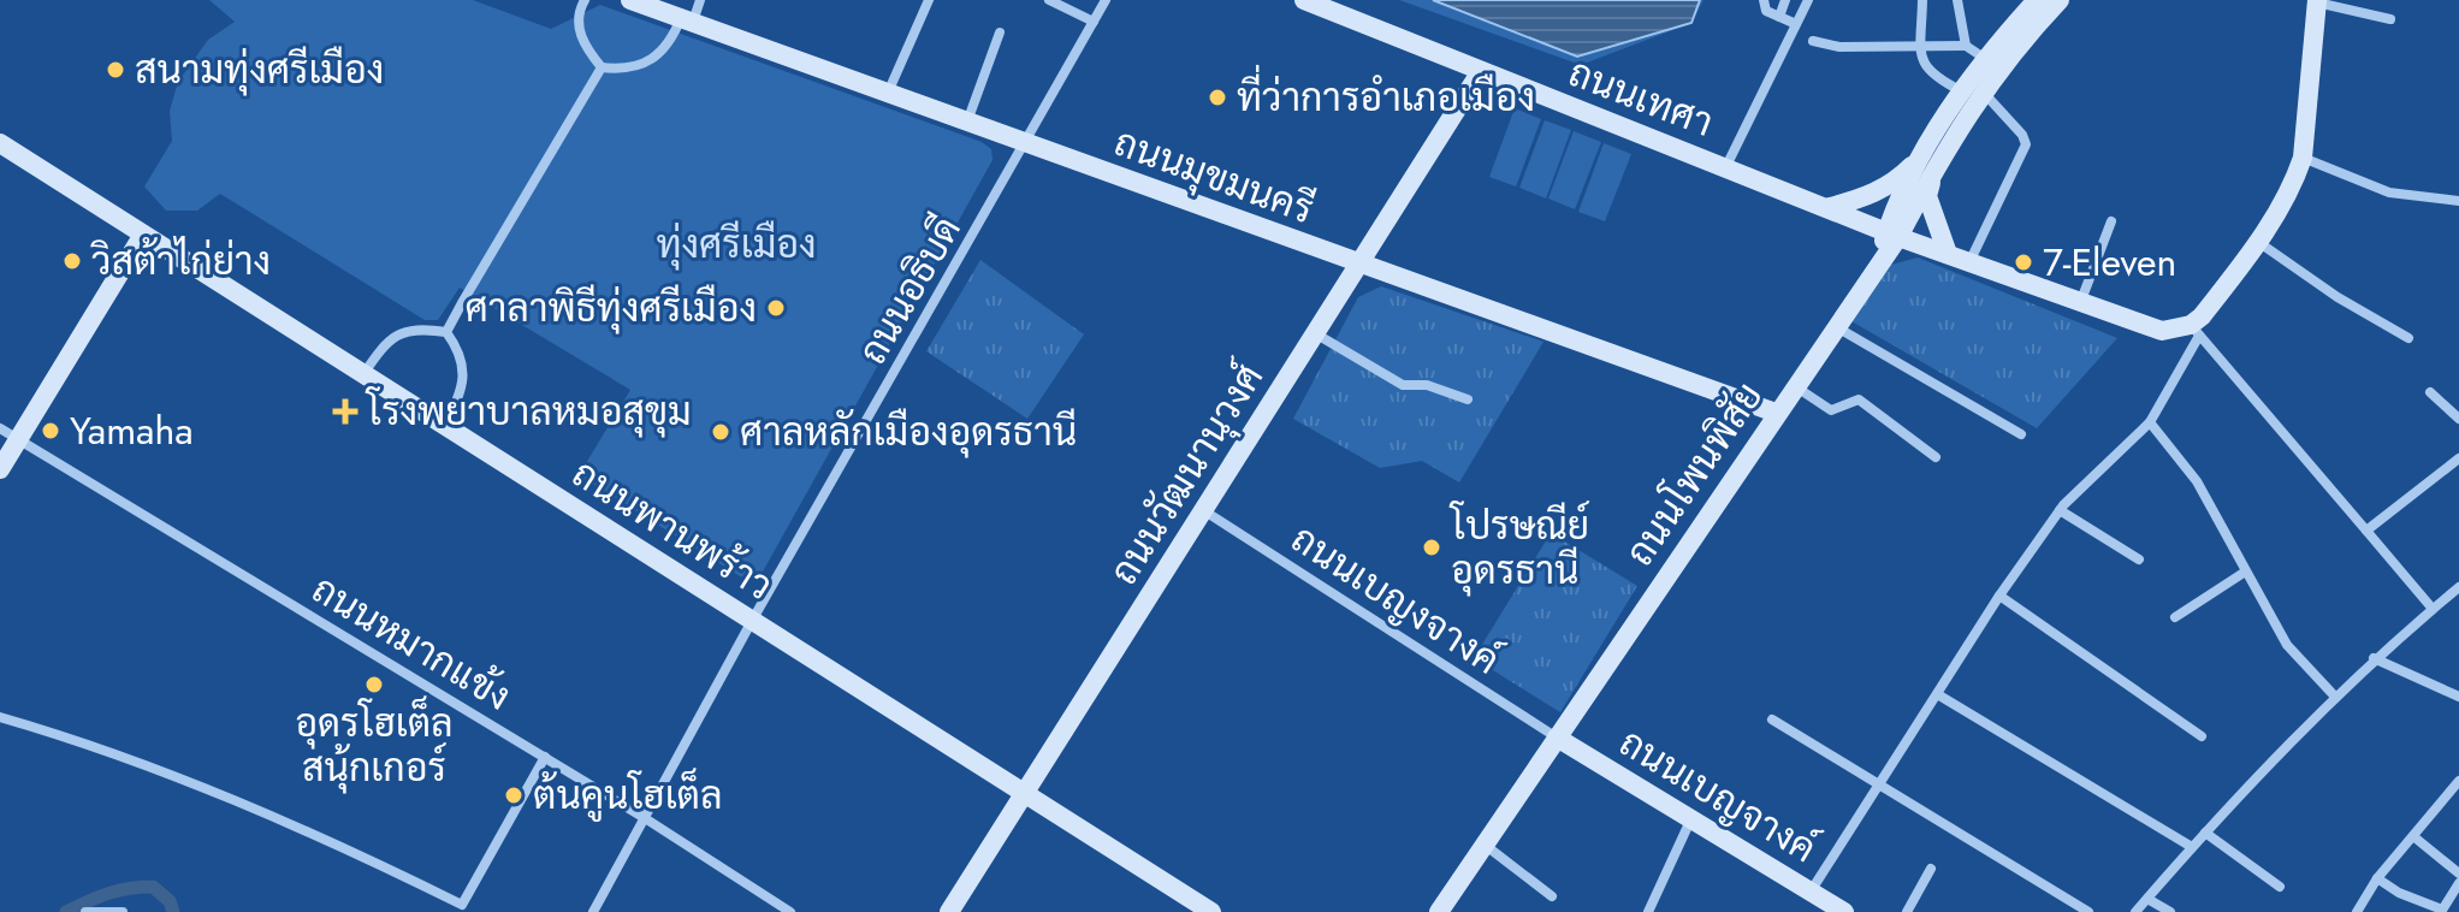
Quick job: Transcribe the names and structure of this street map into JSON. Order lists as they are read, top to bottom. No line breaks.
{"streets":{"street":["ถนนเทศา","ถนนมุขมนครี","ถนนอธิบดี","ถนนวัฒนานุวงศ์","ถนนโพนพิสัย","ถนนพานพร้าว","ถนนเบญงจางค์","ถนนหมากแข้ง","ถนนเบญจางค์"]},"crossings":[["ถนนเทศา","ถนนวัฒนานุวงศ์"],["ถนนเทศา","ถนนโพนพิสัย"],["ถนนมุขมนครี","ถนนอธิบดี"],["ถนนมุขมนครี","ถนนวัฒนานุวงศ์"],["ถนนมุขมนครี","ถนนโพนพิสัย"],["ถนนอธิบดี","ถนนพานพร้าว"],["ถนนอธิบดี","ถนนหมากแข้ง"],["ถนนวัฒนานุวงศ์","ถนนพานพร้าว"],["ถนนวัฒนานุวงศ์","ถนนเบญงจางค์"],["ถนนโพนพิสัย","ถนนเบญงจางค์"],["ถนนโพนพิสัย","ถนนเบญจางค์"],["ถนนเบญงจางค์","ถนนเบญจางค์"]],"parks":["ทุ่งศรีเมือง"],"places":{"other":["สนามทุ่งศรีเมือง","ที่ว่าการอำเภอเมือง","วิสต้าไก่ย่าง","7-Eleven","ศาลาพิธีทุ่งศรีเมือง","Yamaha","ศาลหลักเมืองอุดรธานี","โปรษณีย์ อุดรธานี","อุดรโฮเต็ล สนุ้กเกอร์","ต้นคูนโฮเต็ล"],"health":["โรงพยาบาลหมอสุขุม"]}}
